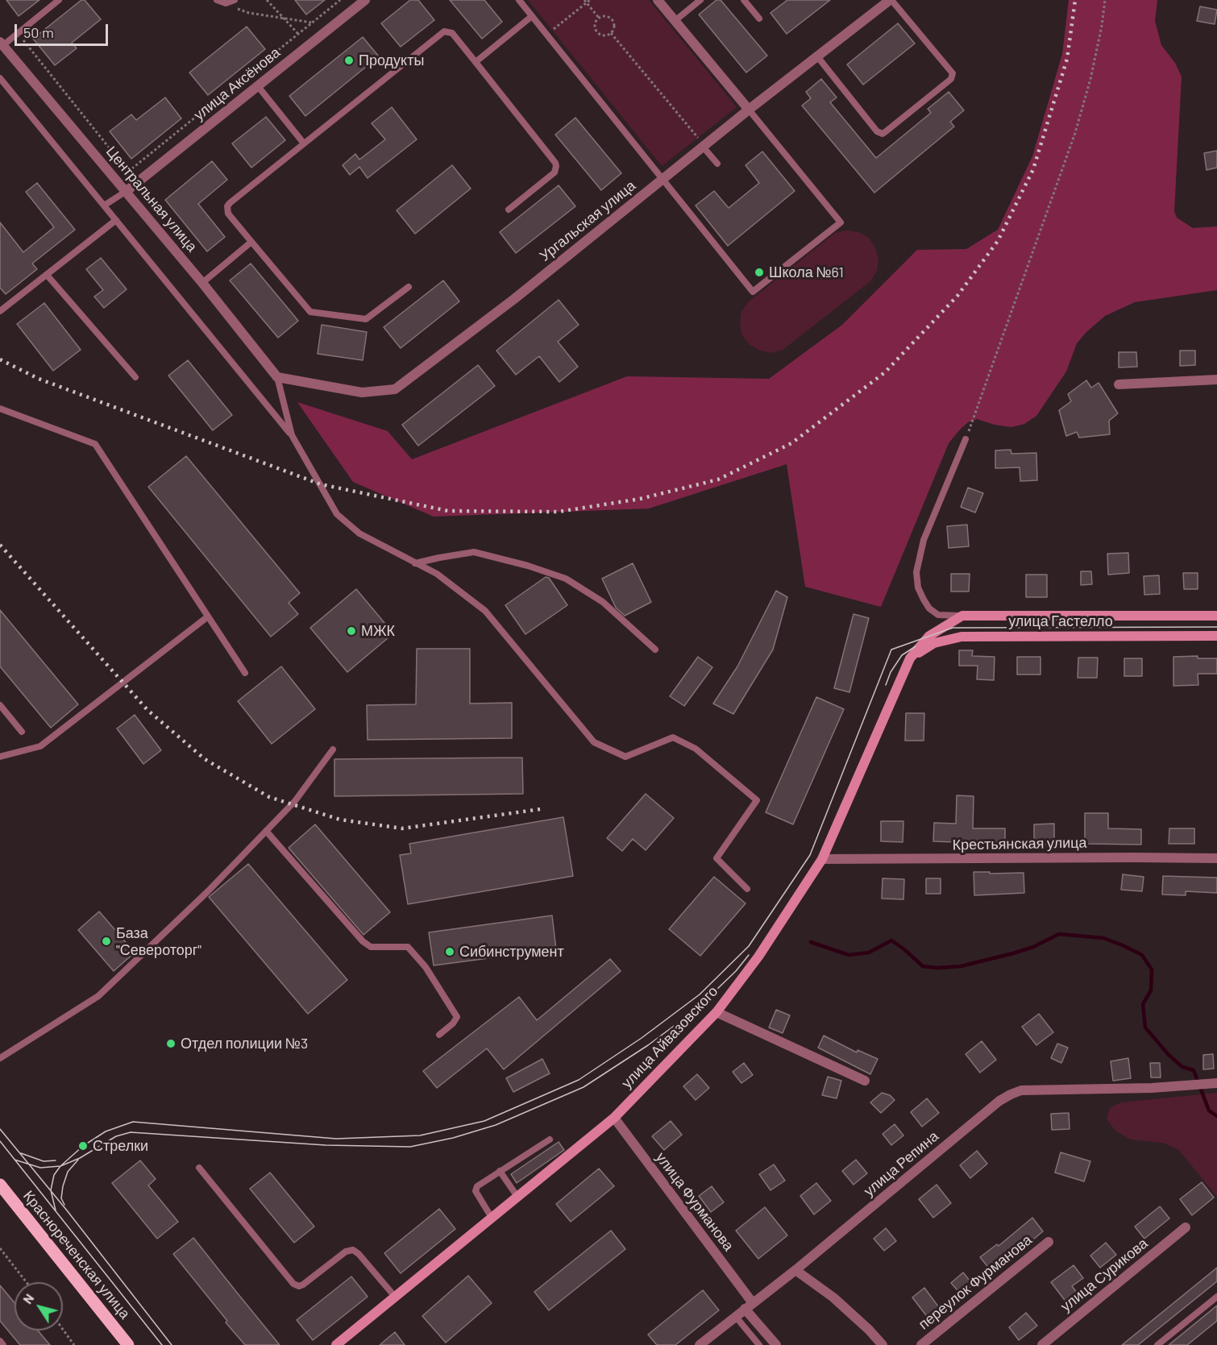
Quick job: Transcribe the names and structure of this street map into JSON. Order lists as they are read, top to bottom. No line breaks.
{"streets":{"main road":["Краснореченская улица"],"street":["улица Аксёнова","Центральная улица","Ургальская улица","улица Гастелло","Крестьянская улица","улица Айвазовского","улица Репина","улица Фурманова","улица Сурикова","переулок Фурманова"]},"crossings":[["улица Аксёнова","Центральная улица"],["Центральная улица","Ургальская улица"],["улица Гастелло","улица Айвазовского"],["Крестьянская улица","улица Айвазовского"],["улица Айвазовского","улица Фурманова"],["улица Репина","улица Фурманова"]],"places":["Продукты","Школа №61","МЖК","База \"Североторг\"","Сибинструмент","Отдел полиции №3","Стрелки"],"scale_bar":"50 m","north":"top left"}
